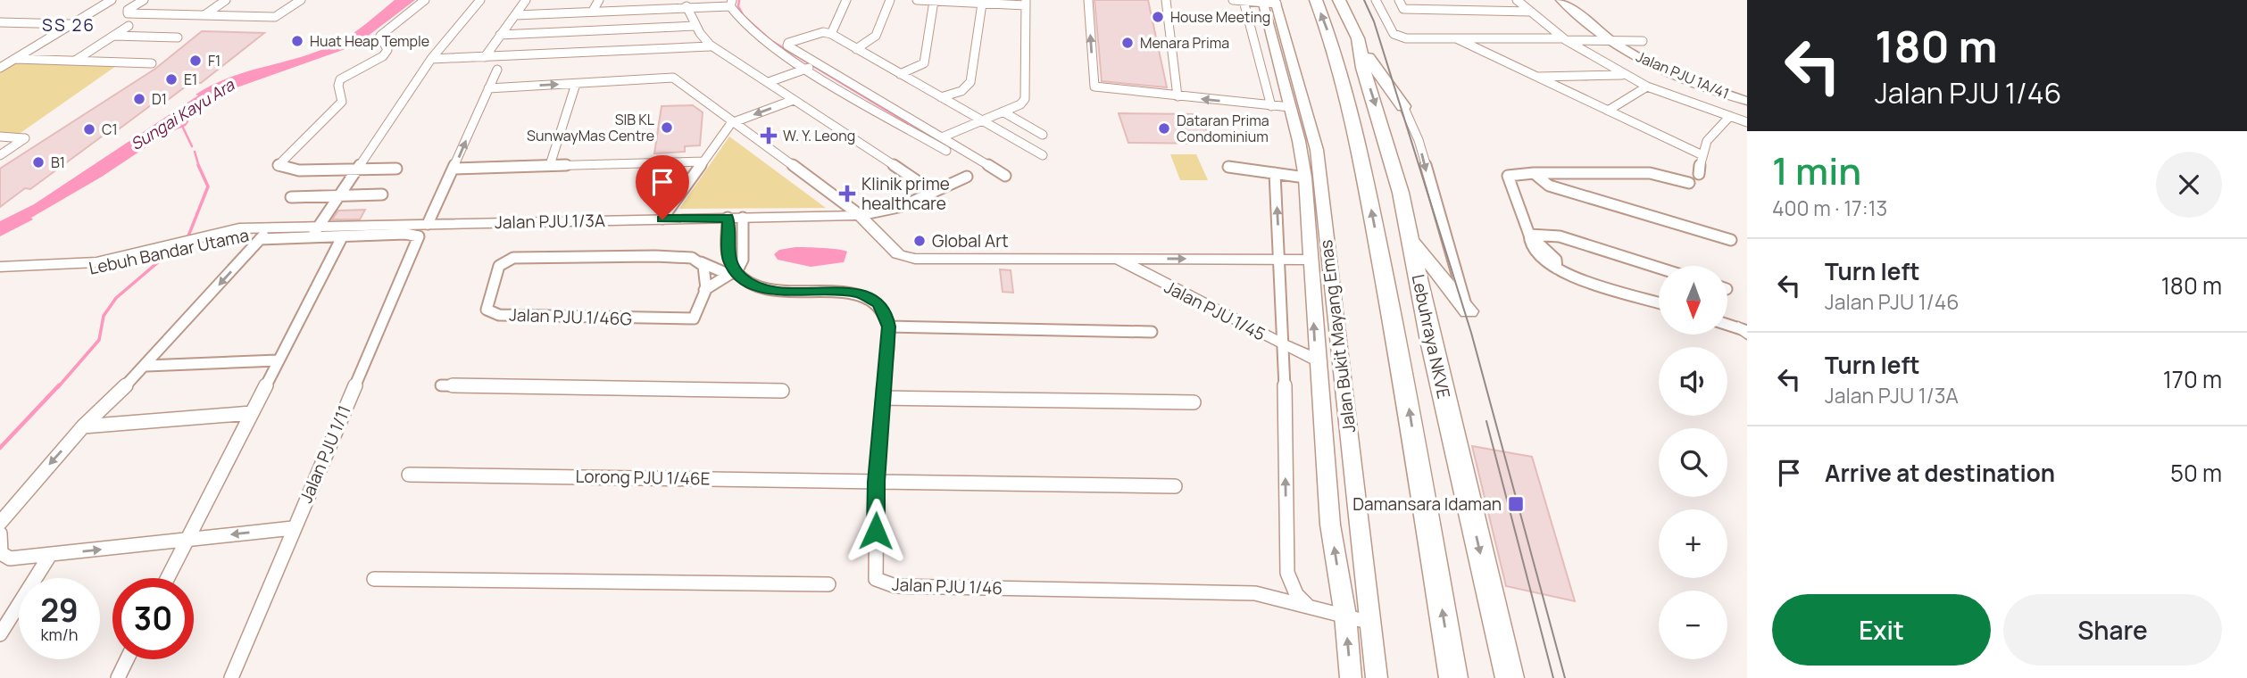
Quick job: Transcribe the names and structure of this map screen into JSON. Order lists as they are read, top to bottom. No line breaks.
{"streets":{"highway":["Lebuhraya NKVE"],"main road":["Jalan PJU 1A/41","Jalan PJU 1/3A","Lebuh Bandar Utama","Jalan PJU 1/45","Jalan Bukit Mayang Emas"],"street":["Jalan PJU 1/46G","Jalan PJU 1/11","Lorong PJU 1/46E","Jalan PJU 1/46"]},"crossings":[["Jalan PJU 1/3A","Lebuh Bandar Utama"],["Jalan PJU 1/3A","Jalan PJU 1/45"],["Jalan PJU 1/45","Jalan Bukit Mayang Emas"],["Jalan Bukit Mayang Emas","Jalan PJU 1/46"],["Lorong PJU 1/46E","Jalan PJU 1/46"]],"districts":["SS 26"],"water":["Sungai Kayu Ara"],"places":{"other":["House Meeting","Huat Heap Temple","Menara Prima","F1","E1","D1","SIB KL SunwayMas Centre","Dataran Prima Condominium","C1","B1","Global Art"],"health":["W. Y. Leong","Klinik prime healthcare"],"transit":["Damansara Idaman"]},"north":"bottom","page":{"turn":["180 m","Jalan PJU 1/46"],"heading":["1 min","400 m · 17:13"],"list":[{"name":"Turn left","note":"Jalan PJU 1/46","value":"180 m"},{"name":"Turn left","note":"Jalan PJU 1/3A","value":"170 m"},{"name":"Arrive at destination","value":"50 m"}],"map_buttons":["+","−"],"speed":"29 km/h","limit":"30","buttons":["Exit","Share"]}}
